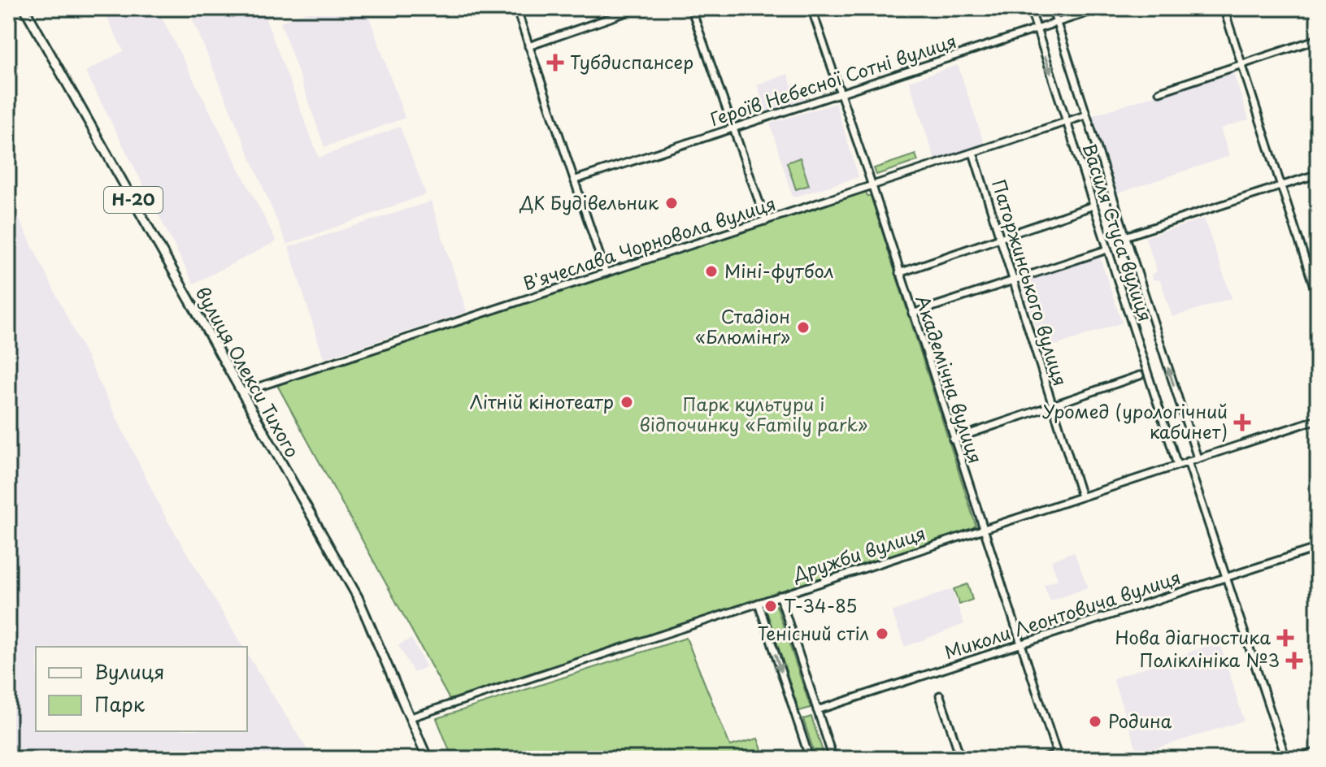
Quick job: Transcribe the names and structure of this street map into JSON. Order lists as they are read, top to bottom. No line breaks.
{"streets":{"main road":["Н-20","вулиця Олекси Тихого"],"street":["Героїв Небесної Сотні вулиця","Василя Стуса вулиця","В'ячеслава Чорновола вулиця","Паторжинського вулиця","Академічна вулиця","Дружби вулиця","Миколи Леонтовича вулиця"]},"crossings":[["Героїв Небесної Сотні вулиця","Василя Стуса вулиця"],["Героїв Небесної Сотні вулиця","Академічна вулиця"],["Василя Стуса вулиця","В'ячеслава Чорновола вулиця"],["Василя Стуса вулиця","Дружби вулиця"],["В'ячеслава Чорновола вулиця","Паторжинського вулиця"],["В'ячеслава Чорновола вулиця","вулиця Олекси Тихого"],["В'ячеслава Чорновола вулиця","Академічна вулиця"],["Паторжинського вулиця","Дружби вулиця"],["вулиця Олекси Тихого","Дружби вулиця"],["Академічна вулиця","Дружби вулиця"],["Академічна вулиця","Миколи Леонтовича вулиця"]],"parks":["Парк культури і відпочинку «Family park»"],"places":{"health":["Тубдиспансер","Уромед (урологічний кабинет)","Нова діагностика","Поліклініка №3"],"other":["ДК Будівельник","Міні-футбол","Стадіон «Блюмінґ»","Літній кінотеатр","Т-34-85","Тенісний стіл","Родина"]},"legend":["Вулиця","Парк"]}
